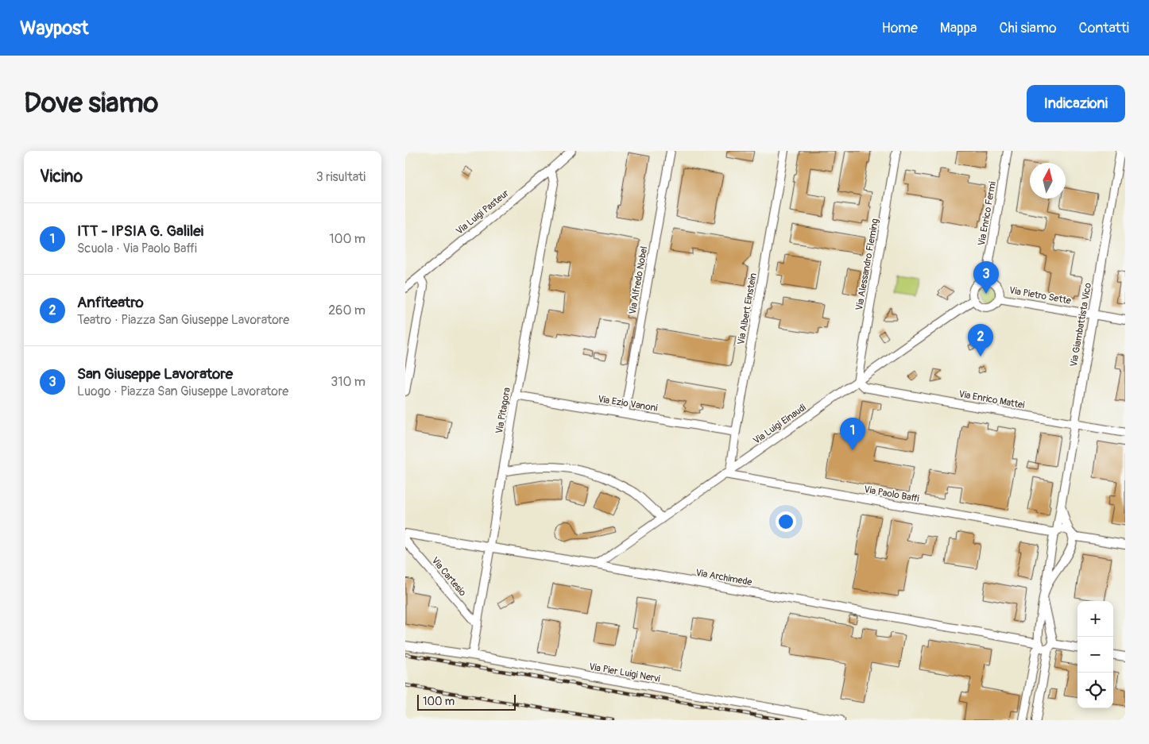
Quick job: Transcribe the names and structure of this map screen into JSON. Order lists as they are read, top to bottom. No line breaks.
{"streets":{"street":["Via Luigi Pasteur","Via Enrico Fermi","Via Alessandro Fleming","Via Alfredo Nobel","Via Pietro Sette","Via Albert Einstein","Via Giambattista Vico","Via Enrico Mattei","Via Ezio Vanoni","Via Pitagora","Via Luigi Einaudi","Via Paolo Baffi","Via Cartesio","Via Archimede","Via Pier Luigi Nervi"]},"crossings":[["Via Luigi Pasteur","Via Pitagora"],["Via Enrico Fermi","Via Pietro Sette"],["Via Enrico Fermi","Via Luigi Einaudi"],["Via Alessandro Fleming","Via Enrico Mattei"],["Via Alessandro Fleming","Via Luigi Einaudi"],["Via Alfredo Nobel","Via Ezio Vanoni"],["Via Pietro Sette","Via Giambattista Vico"],["Via Pietro Sette","Via Luigi Einaudi"],["Via Albert Einstein","Via Ezio Vanoni"],["Via Albert Einstein","Via Luigi Einaudi"],["Via Albert Einstein","Via Paolo Baffi"],["Via Giambattista Vico","Via Enrico Mattei"],["Via Giambattista Vico","Via Paolo Baffi"],["Via Enrico Mattei","Via Luigi Einaudi"],["Via Ezio Vanoni","Via Pitagora"],["Via Pitagora","Via Cartesio"],["Via Pitagora","Via Archimede"],["Via Pitagora","Via Pier Luigi Nervi"],["Via Luigi Einaudi","Via Paolo Baffi"],["Via Luigi Einaudi","Via Archimede"]],"scale_bar":"100 m","north":"top","page":{"header":"Waypost","nav":["Home","Mappa","Chi siamo","Contatti"],"buttons":"Indicazioni","title":"Dove siamo","heading":["Vicino","3 risultati"],"list":[{"mark":"1","name":"ITT - IPSIA G. Galilei","note":"Scuola · Via Paolo Baffi","value":"100 m"},{"mark":"2","name":"Anfiteatro","note":"Teatro · Piazza San Giuseppe Lavoratore","value":"260 m"},{"mark":"3","name":"San Giuseppe Lavoratore","note":"Luogo · Piazza San Giuseppe Lavoratore","value":"310 m"}],"pins":["3","2","1"],"map_buttons":["+","−"],"scale":"100 m"}}
